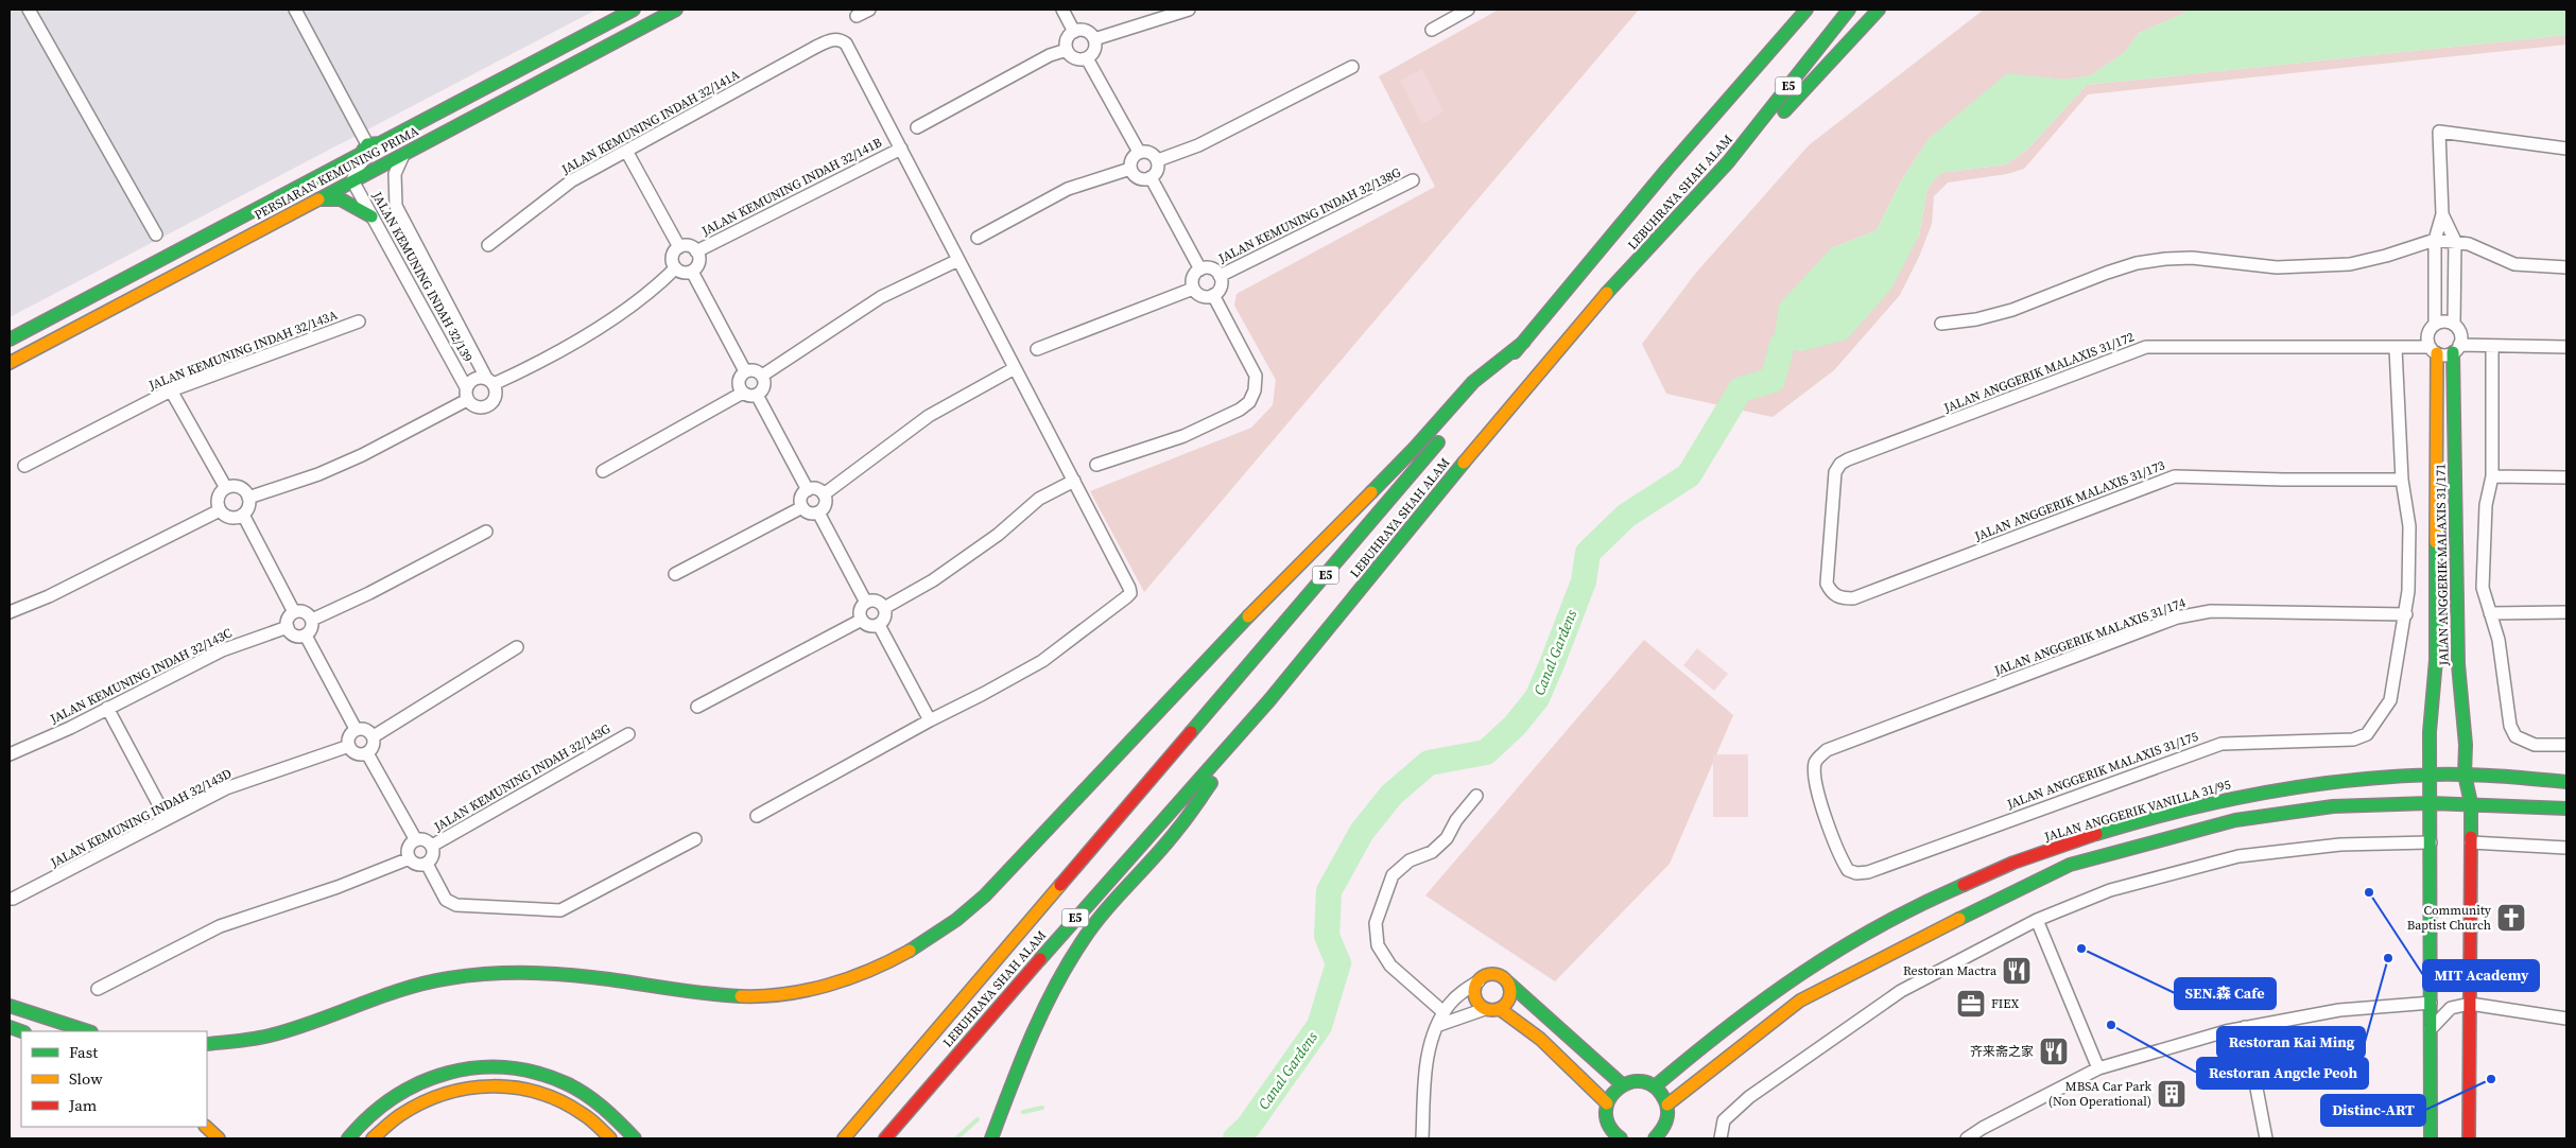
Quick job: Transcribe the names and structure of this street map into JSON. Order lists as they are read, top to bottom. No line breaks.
{"streets":{"main road":["E5","PERSIARAN KEMUNING PRIMA","LEBUHRAYA SHAH ALAM","JALAN ANGGERIK MALAXIS 31/171","JALAN ANGGERIK VANILLA 31/95"],"street":["JALAN KEMUNING INDAH 32/141A","JALAN KEMUNING INDAH 32/141B","JALAN KEMUNING INDAH 32/138G","JALAN KEMUNING INDAH 32/139","JALAN KEMUNING INDAH 32/143A","JALAN ANGGERIK MALAXIS 31/172","JALAN ANGGERIK MALAXIS 31/173","JALAN ANGGERIK MALAXIS 31/174","JALAN KEMUNING INDAH 32/143C","JALAN ANGGERIK MALAXIS 31/175","JALAN KEMUNING INDAH 32/143G","JALAN KEMUNING INDAH 32/143D"]},"crossings":[["JALAN KEMUNING INDAH 32/141A","JALAN KEMUNING INDAH 32/141B"],["PERSIARAN KEMUNING PRIMA","JALAN KEMUNING INDAH 32/139"],["JALAN ANGGERIK MALAXIS 31/172","JALAN ANGGERIK MALAXIS 31/173"],["JALAN ANGGERIK MALAXIS 31/172","JALAN ANGGERIK MALAXIS 31/171"],["JALAN ANGGERIK MALAXIS 31/171","JALAN ANGGERIK VANILLA 31/95"],["JALAN ANGGERIK MALAXIS 31/174","JALAN ANGGERIK MALAXIS 31/175"]],"water":["Canal Gardens"],"places":{"other":["MIT Academy","SEN.森 Cafe","Restoran Kai Ming","Restoran Angcle Peoh","Distinc-ART"],"church":["Community Baptist Church"],"restaurant":["Restoran Mactra","齐来斋之家"],"office":["FIEX"],"building":["MBSA Car Park (Non Operational)"]},"legend":["Fast","Slow","Jam"]}
